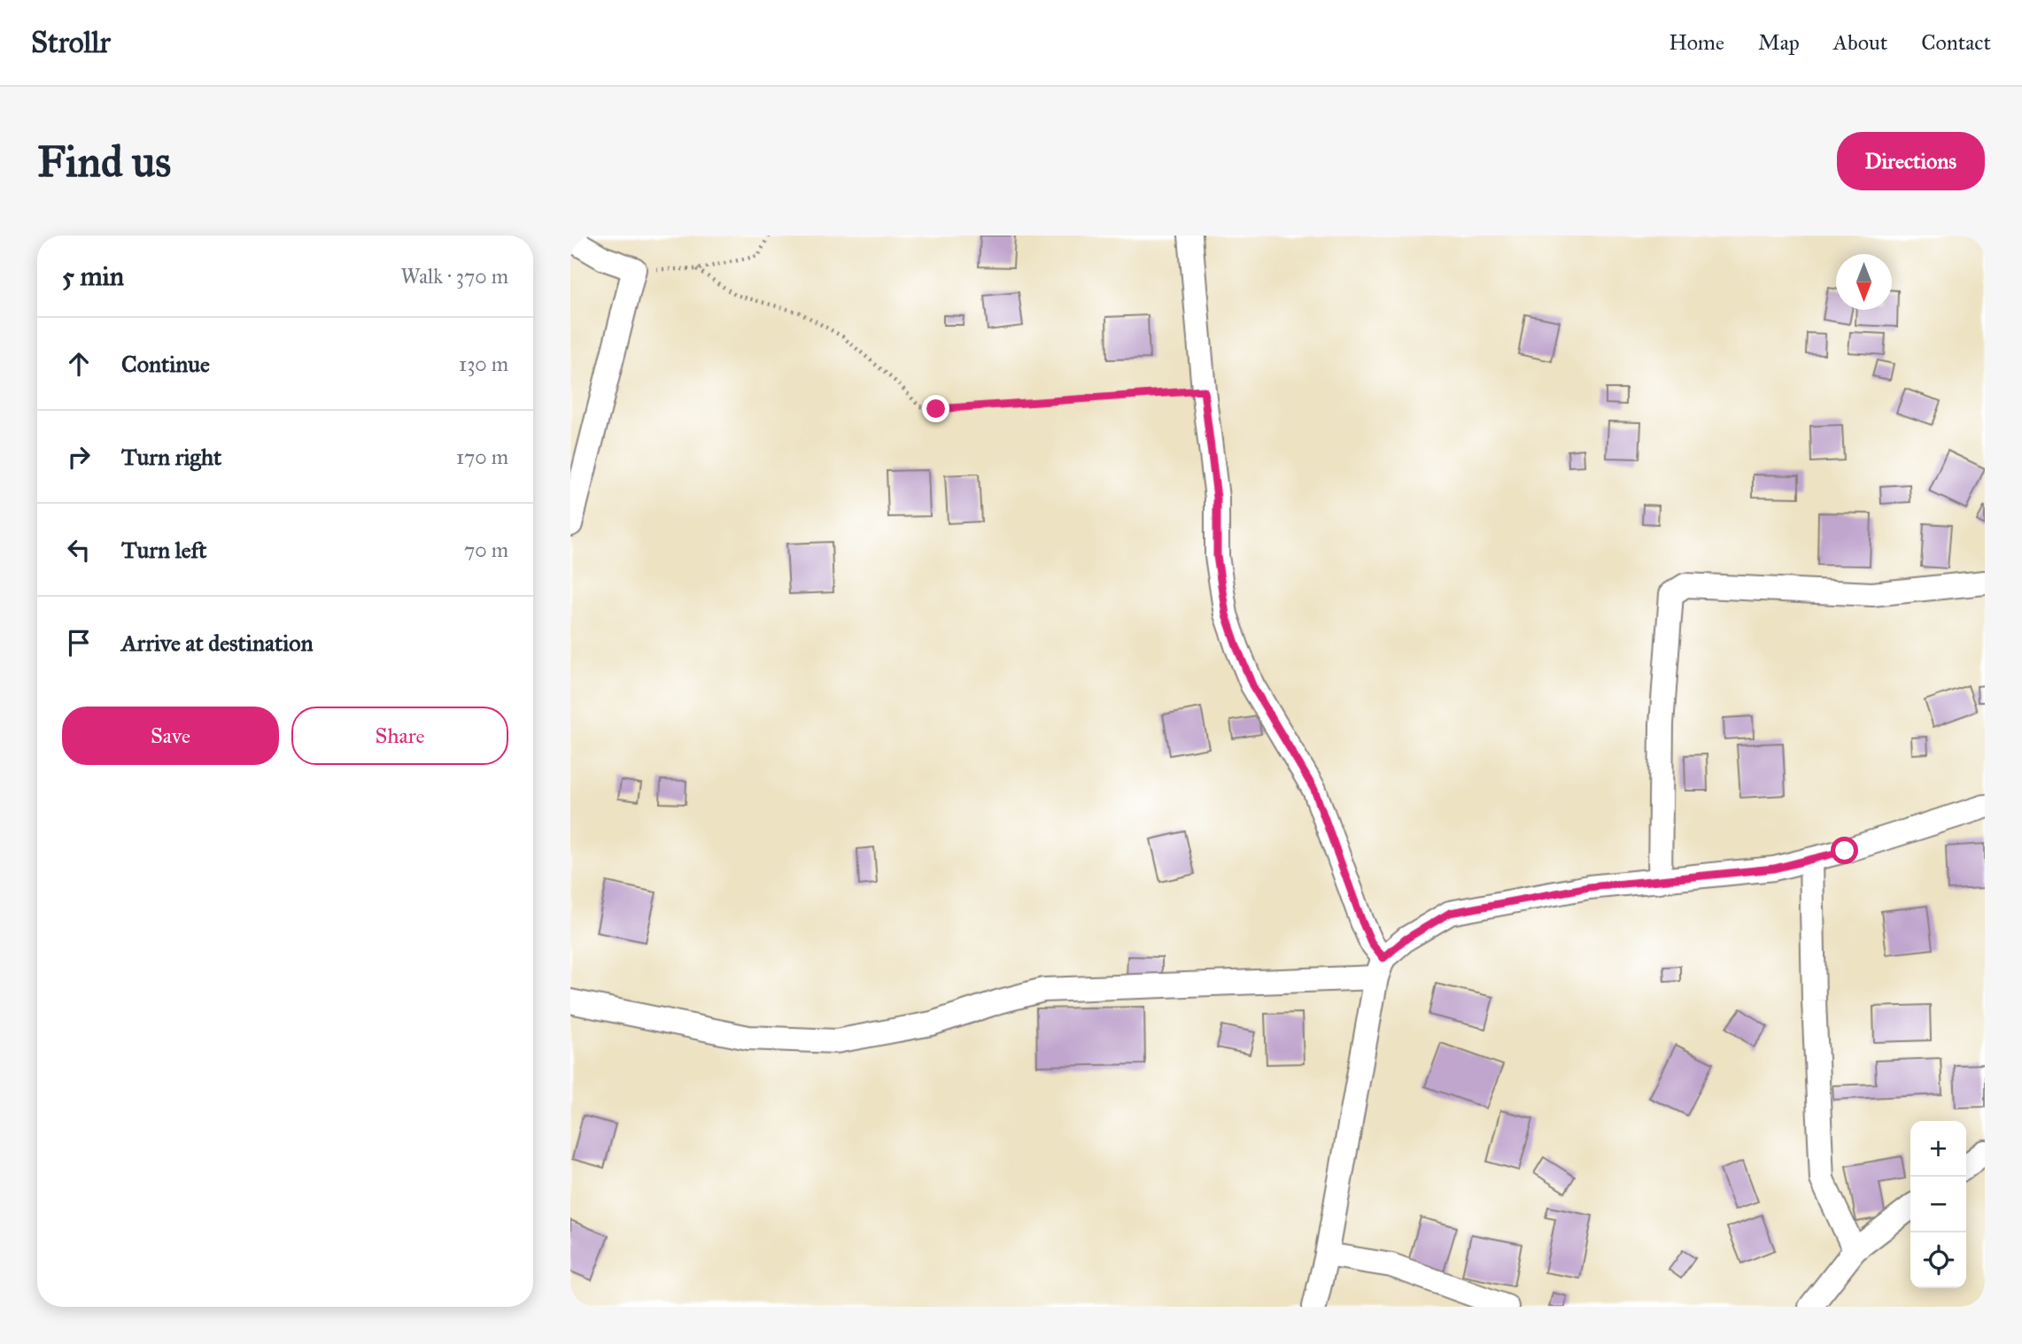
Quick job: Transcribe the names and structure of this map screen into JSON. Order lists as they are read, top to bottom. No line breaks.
{"north":"bottom","page":{"header":"Strollr","nav":["Home","Map","About","Contact"],"buttons":["Directions",["Save","Share"]],"title":"Find us","heading":["5 min","Walk · 370 m"],"list":[["Continue","130 m"],["Turn right","170 m"],["Turn left","70 m"],"Arrive at destination"],"map_buttons":["+","−"]}}
